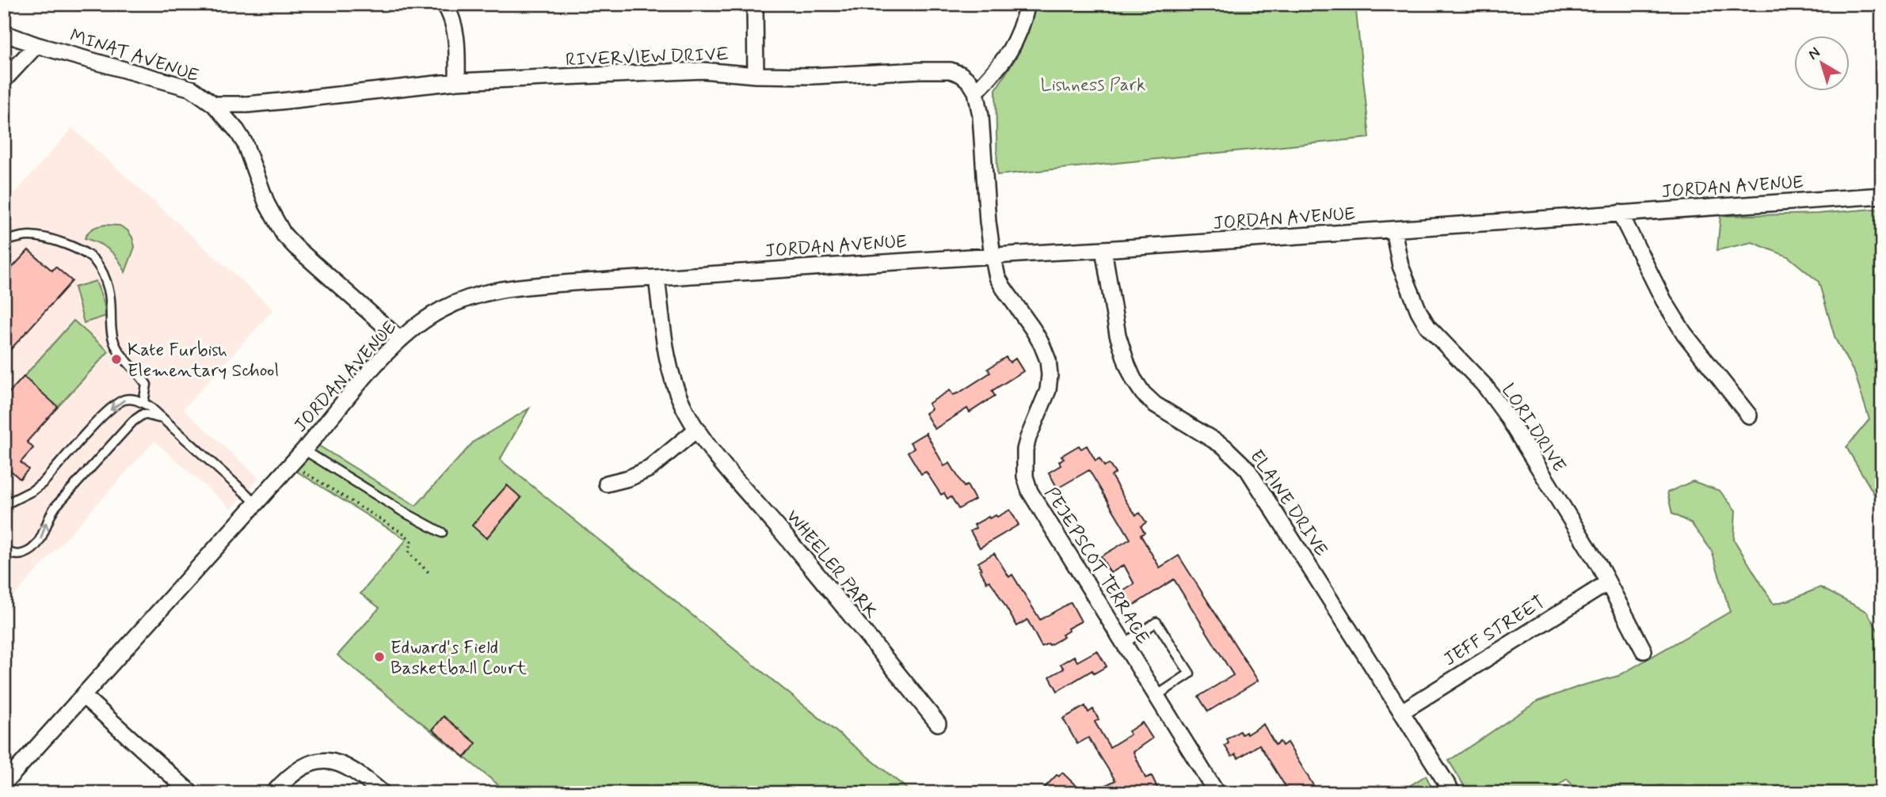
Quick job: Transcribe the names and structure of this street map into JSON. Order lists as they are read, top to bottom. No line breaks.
{"streets":{"street":["MINAT AVENUE","RIVERVIEW DRIVE","JORDAN AVENUE","LORI DRIVE","ELAINE DRIVE","WHEELER PARK","PEJEPSCOT TERRACE","JEFF STREET"]},"crossings":[["MINAT AVENUE","RIVERVIEW DRIVE"],["MINAT AVENUE","JORDAN AVENUE"],["JORDAN AVENUE","LORI DRIVE"],["JORDAN AVENUE","ELAINE DRIVE"],["JORDAN AVENUE","WHEELER PARK"],["JORDAN AVENUE","PEJEPSCOT TERRACE"],["LORI DRIVE","JEFF STREET"],["ELAINE DRIVE","JEFF STREET"]],"parks":["Lishness Park"],"places":["Kate Furbish Elementary School","Edward's Field Basketball Court"],"north":"top left"}
